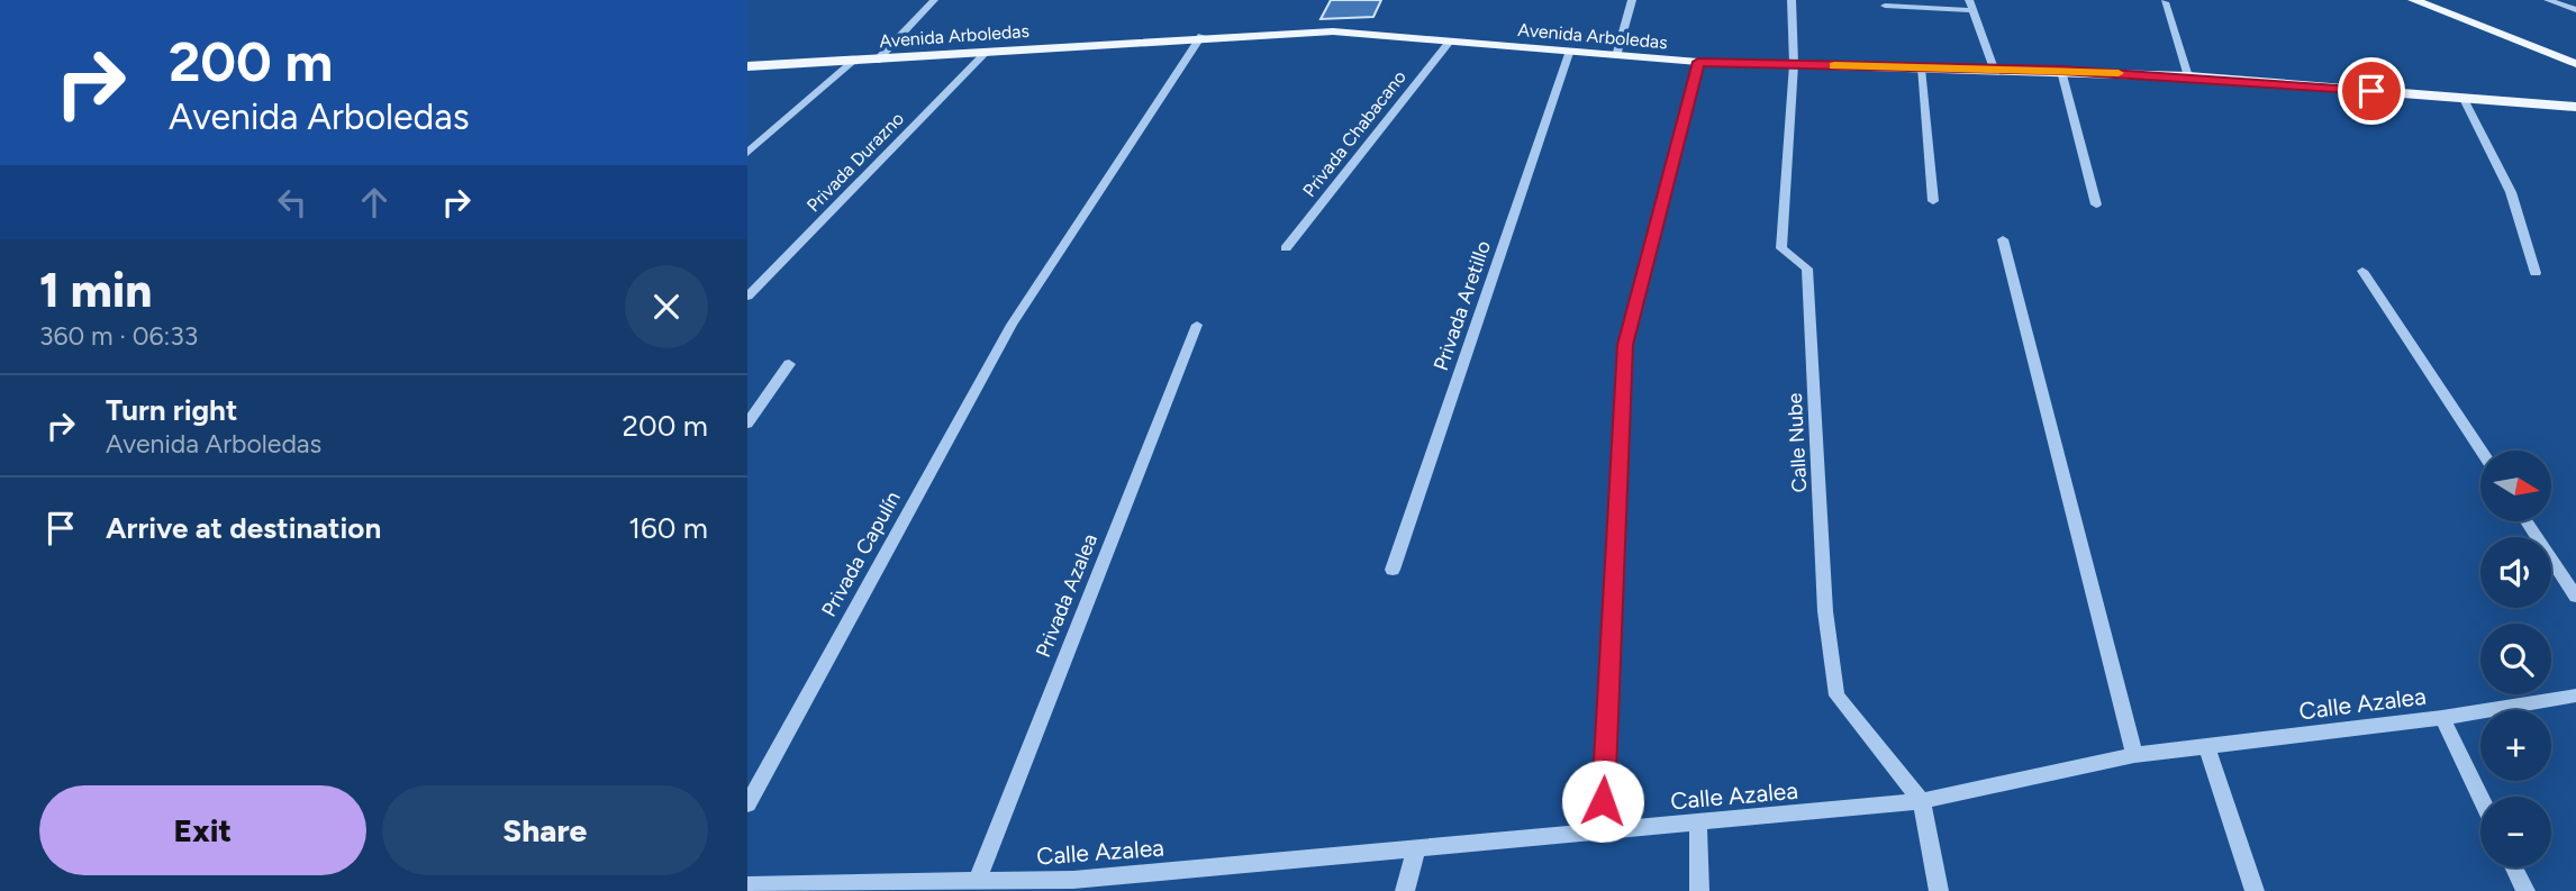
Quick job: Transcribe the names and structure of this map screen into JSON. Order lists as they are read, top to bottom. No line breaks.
{"streets":{"main road":["Avenida Arboledas"],"street":["Privada Chabacano","Privada Durazno","Privada Aretillo","Calle Nube","Privada Capulín","Privada Azalea","Calle Azalea"]},"crossings":[["Avenida Arboledas","Privada Chabacano"],["Avenida Arboledas","Privada Durazno"],["Avenida Arboledas","Privada Aretillo"],["Avenida Arboledas","Calle Nube"],["Avenida Arboledas","Privada Capulín"],["Calle Nube","Calle Azalea"],["Privada Azalea","Calle Azalea"]],"north":"right","page":{"turn":["200 m","Avenida Arboledas"],"heading":["1 min","360 m · 06:33"],"list":[{"name":"Turn right","note":"Avenida Arboledas","value":"200 m"},{"name":"Arrive at destination","value":"160 m"}],"map_buttons":["+","−"],"buttons":["Exit","Share"]}}
